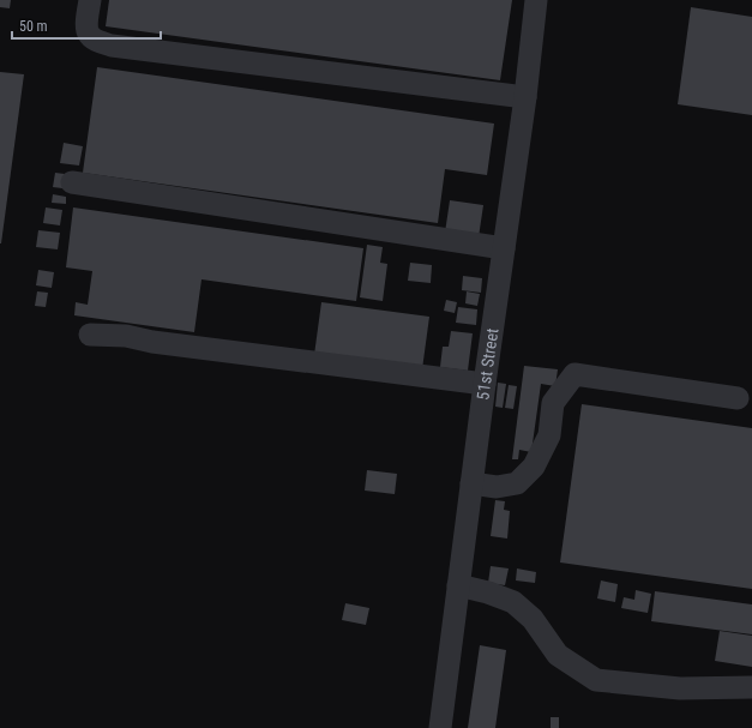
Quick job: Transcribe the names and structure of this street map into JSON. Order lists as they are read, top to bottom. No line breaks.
{"streets":{"street":["51st Street"]},"scale_bar":"50 m"}
